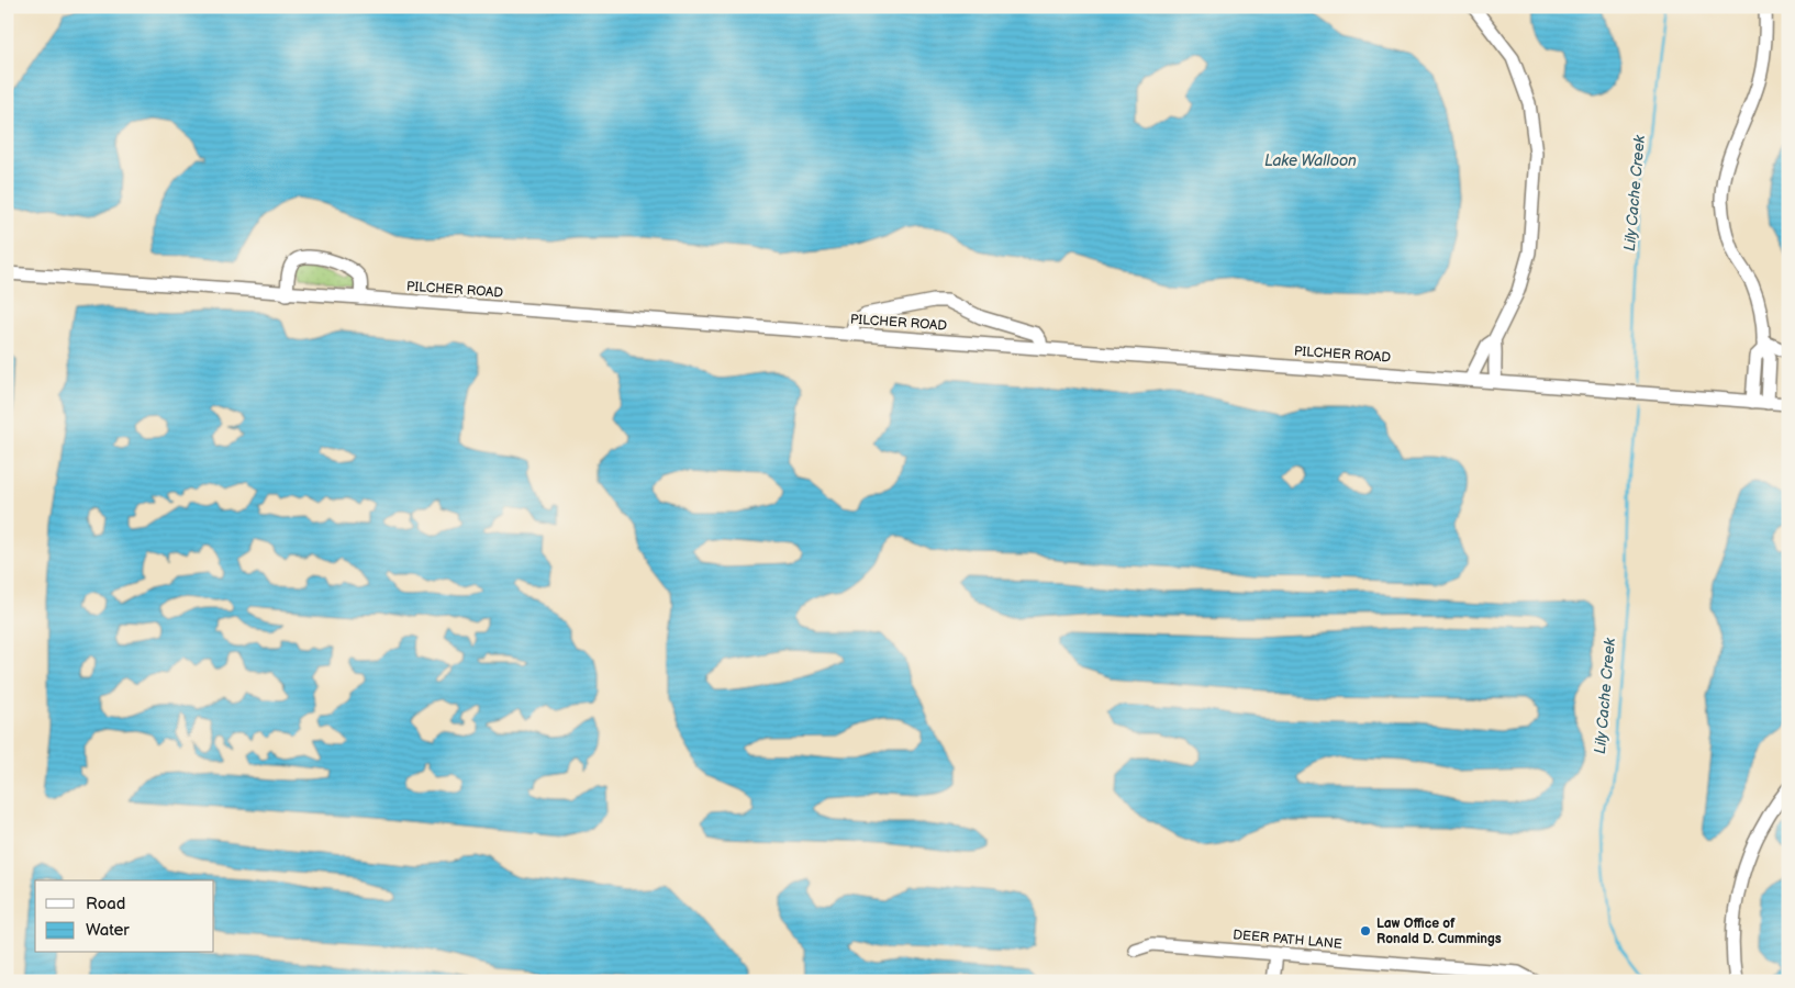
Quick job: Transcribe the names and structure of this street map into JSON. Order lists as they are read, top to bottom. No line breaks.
{"streets":{"street":["PILCHER ROAD","DEER PATH LANE"]},"water":["Lake Walloon","Lily Cache Creek"],"places":["Law Office of Ronald D. Cummings"],"legend":["Road","Water"]}
